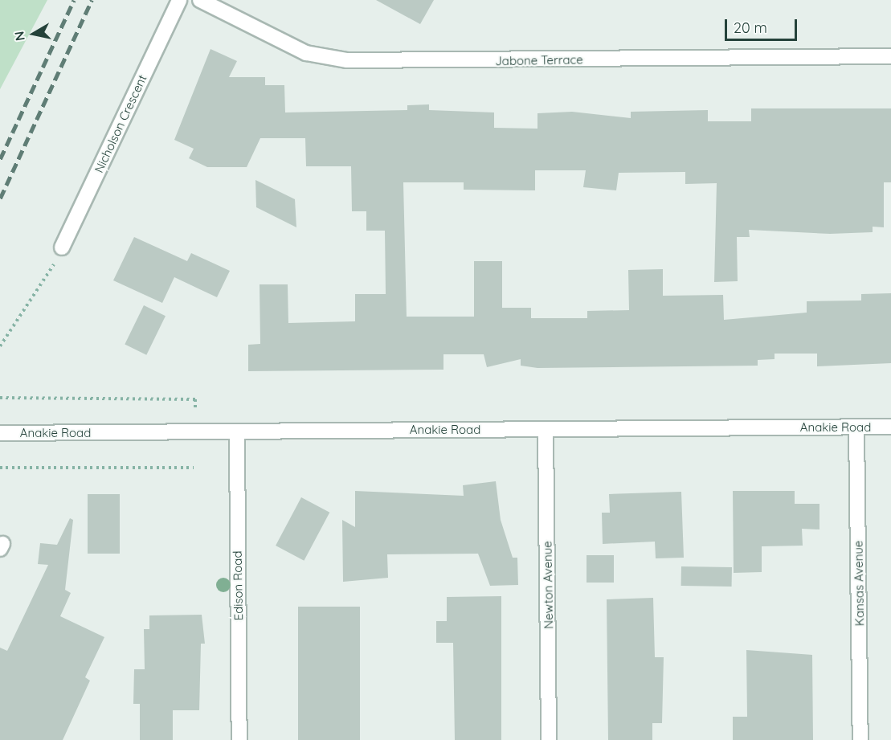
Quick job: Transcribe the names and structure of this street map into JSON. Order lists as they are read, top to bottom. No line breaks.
{"streets":{"street":["Jabone Terrace","Nicholson Crescent","Anakie Road","Kansas Avenue","Newton Avenue","Edison Road"]},"crossings":[["Anakie Road","Kansas Avenue"],["Anakie Road","Newton Avenue"],["Anakie Road","Edison Road"]],"scale_bar":"20 m","north":"left"}
